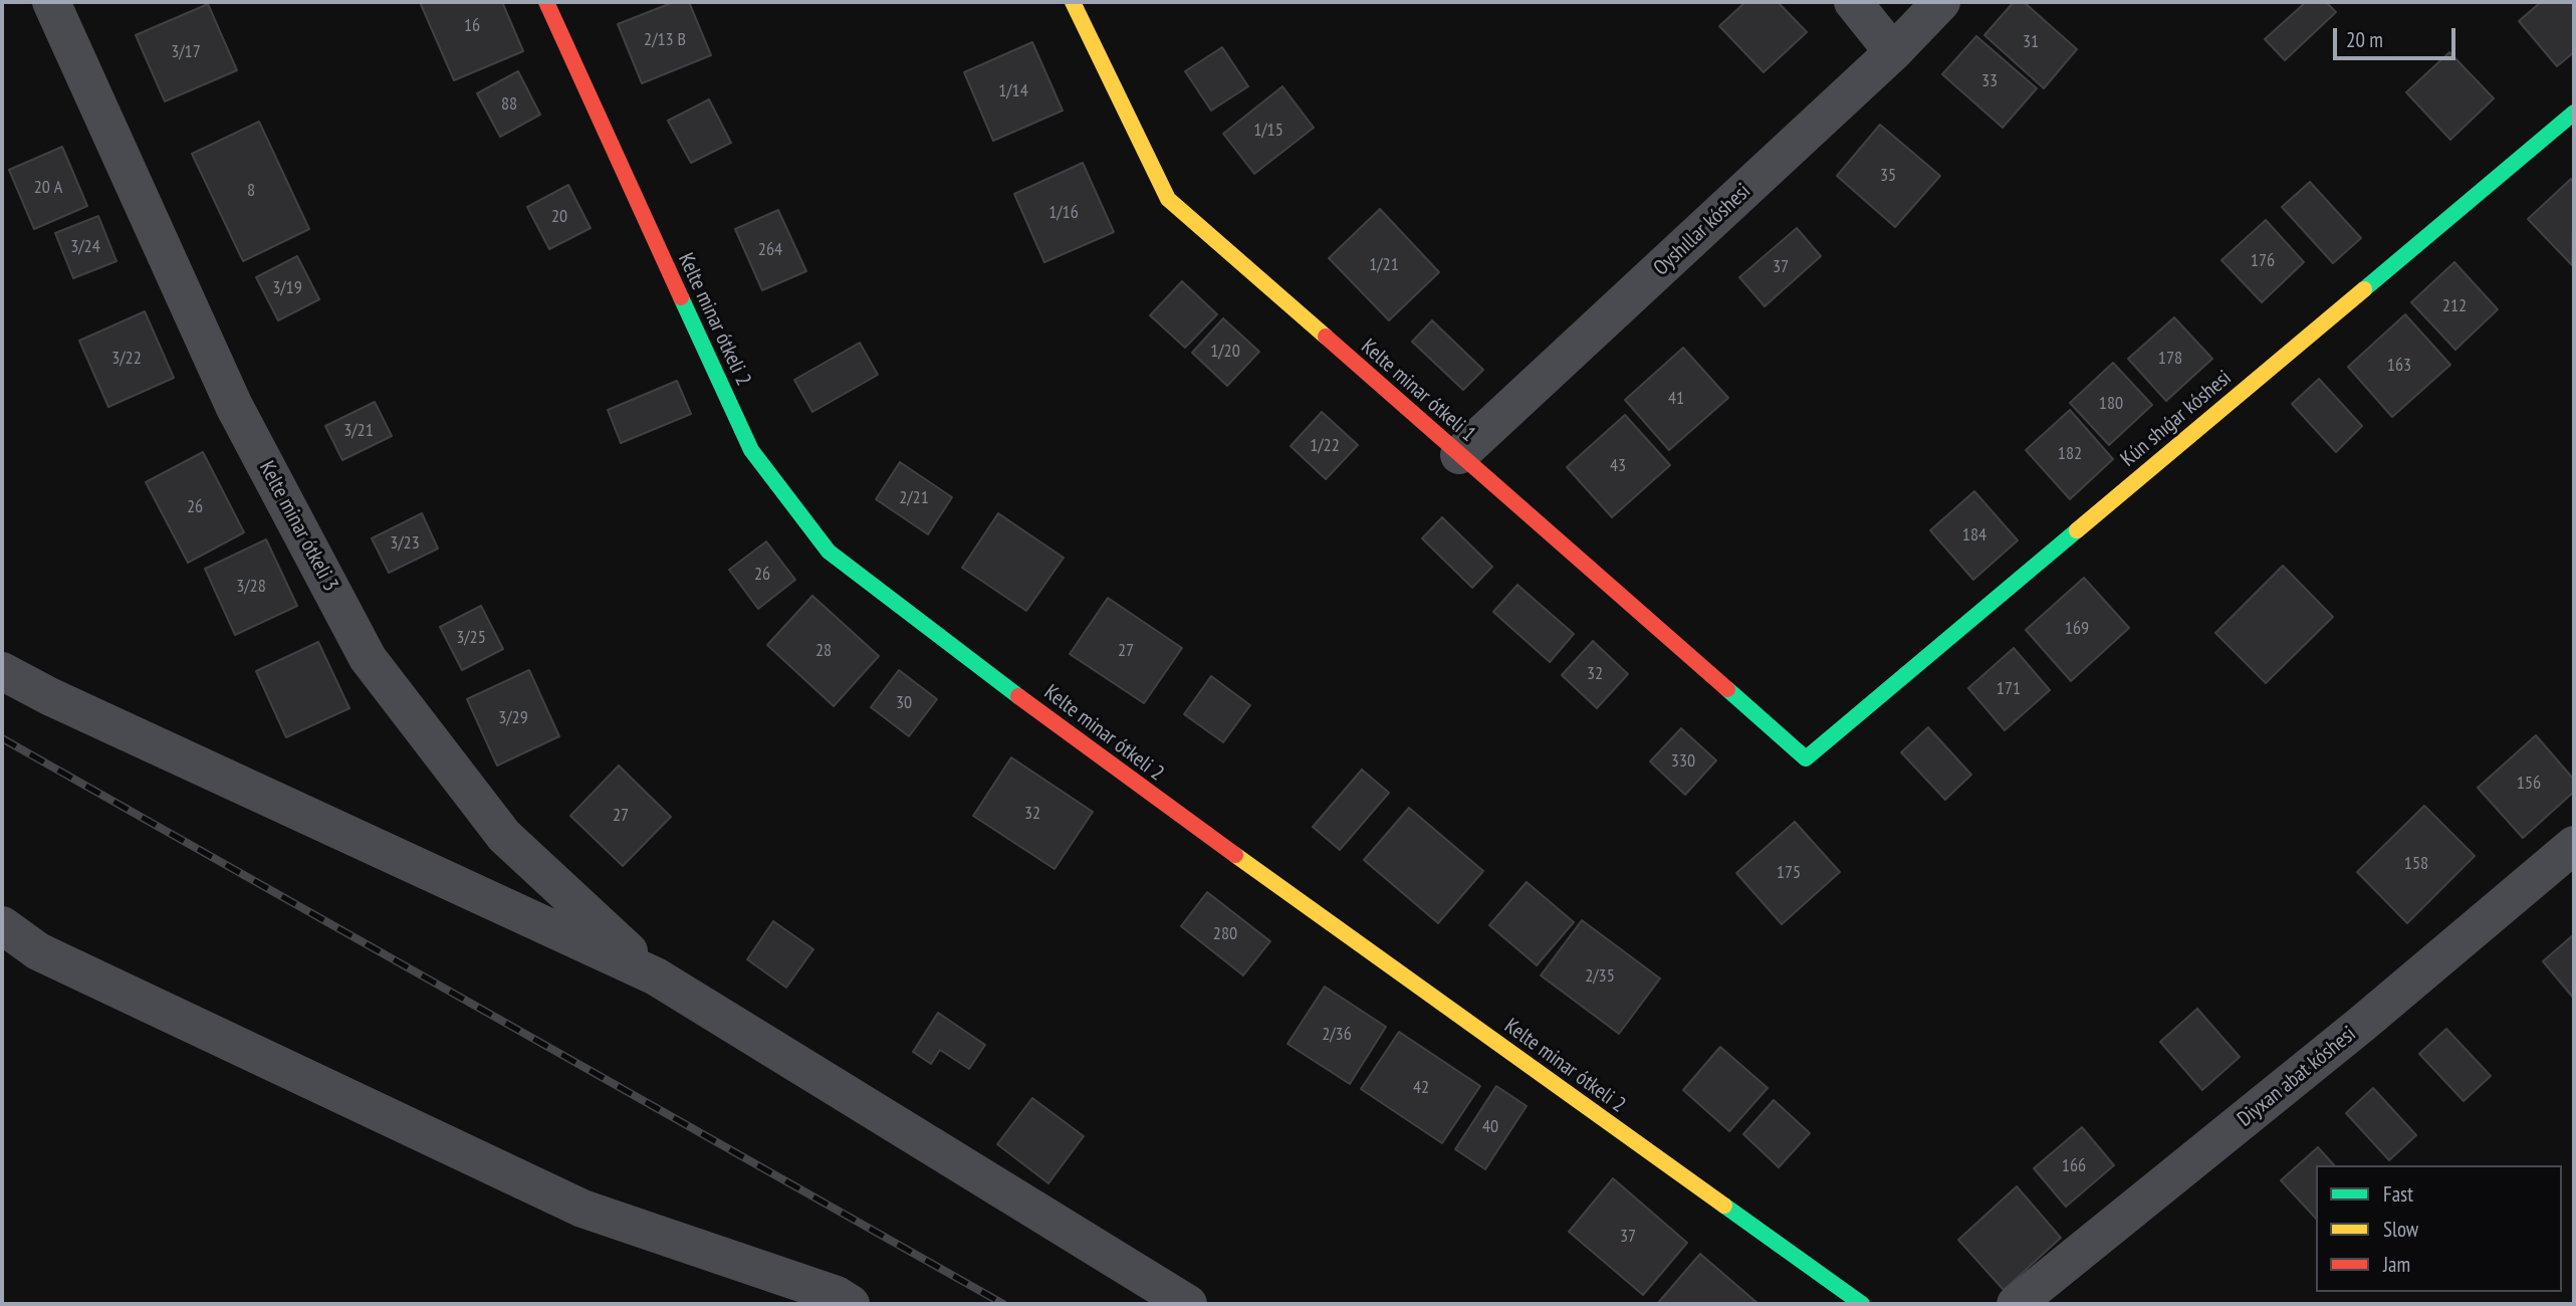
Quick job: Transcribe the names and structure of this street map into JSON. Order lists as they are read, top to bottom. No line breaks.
{"streets":{"street":["Oyshıllar kóshesi","Kelte minar ótkeli 2","Kelte minar ótkeli 1","Kún shıǵar kóshesi","Kelte minar ótkeli 3","Diyxan abat kóshesi"]},"crossings":[["Oyshıllar kóshesi","Kelte minar ótkeli 1"],["Kelte minar ótkeli 1","Kún shıǵar kóshesi"]],"house_numbers":["16","2/13 В","31","3/17","33","1/14","88","1/15","35","20 А","8","1/16","20","3/24","264","176","1/21","37","3/19","212","1/20","3/22","178","163","41","180","3/21","1/22","182","43","2/21","26","184","3/23","26","3/28","169","3/25","28","27","32","171","30","3/29","330","156","32","27","158","175","280","2/35","2/36","42","40","166","37"],"legend":["Fast","Slow","Jam"],"scale_bar":"20 m"}
